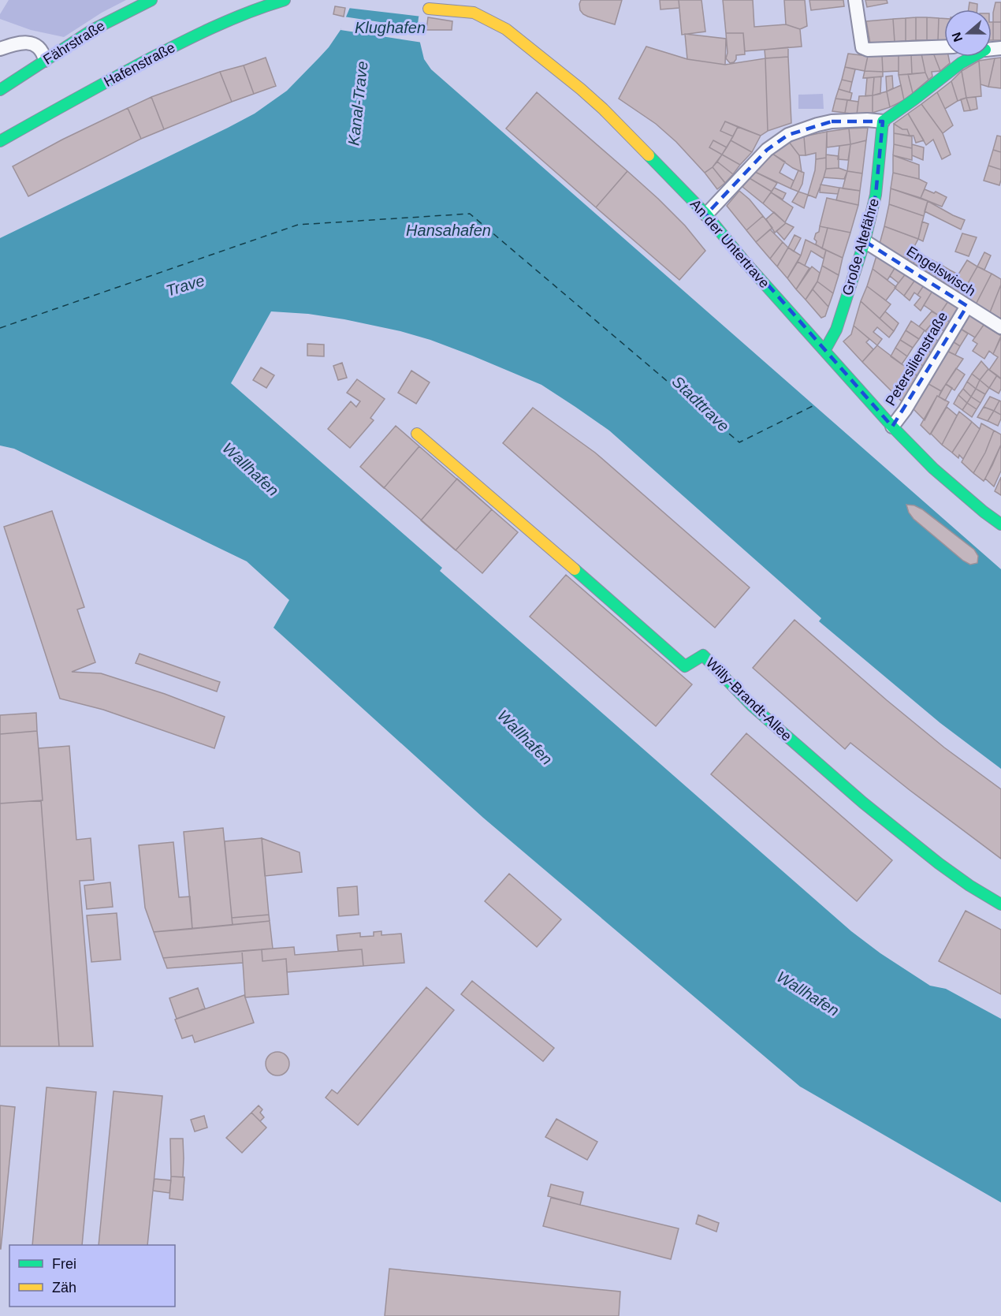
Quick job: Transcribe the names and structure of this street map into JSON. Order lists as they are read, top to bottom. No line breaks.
{"streets":{"street":["Fährstraße","Hafenstraße","An der Untertrave","Große Altefähre","Engelswisch","Petersilienstraße","Willy-Brandt-Allee"]},"crossings":[["An der Untertrave","Große Altefähre"],["An der Untertrave","Petersilienstraße"],["Große Altefähre","Engelswisch"],["Engelswisch","Petersilienstraße"]],"water":["Klughafen","Kanal-Trave","Hansahafen","Trave","Stadttrave","Wallhafen"],"legend":["Frei","Zäh"],"north":"left"}
